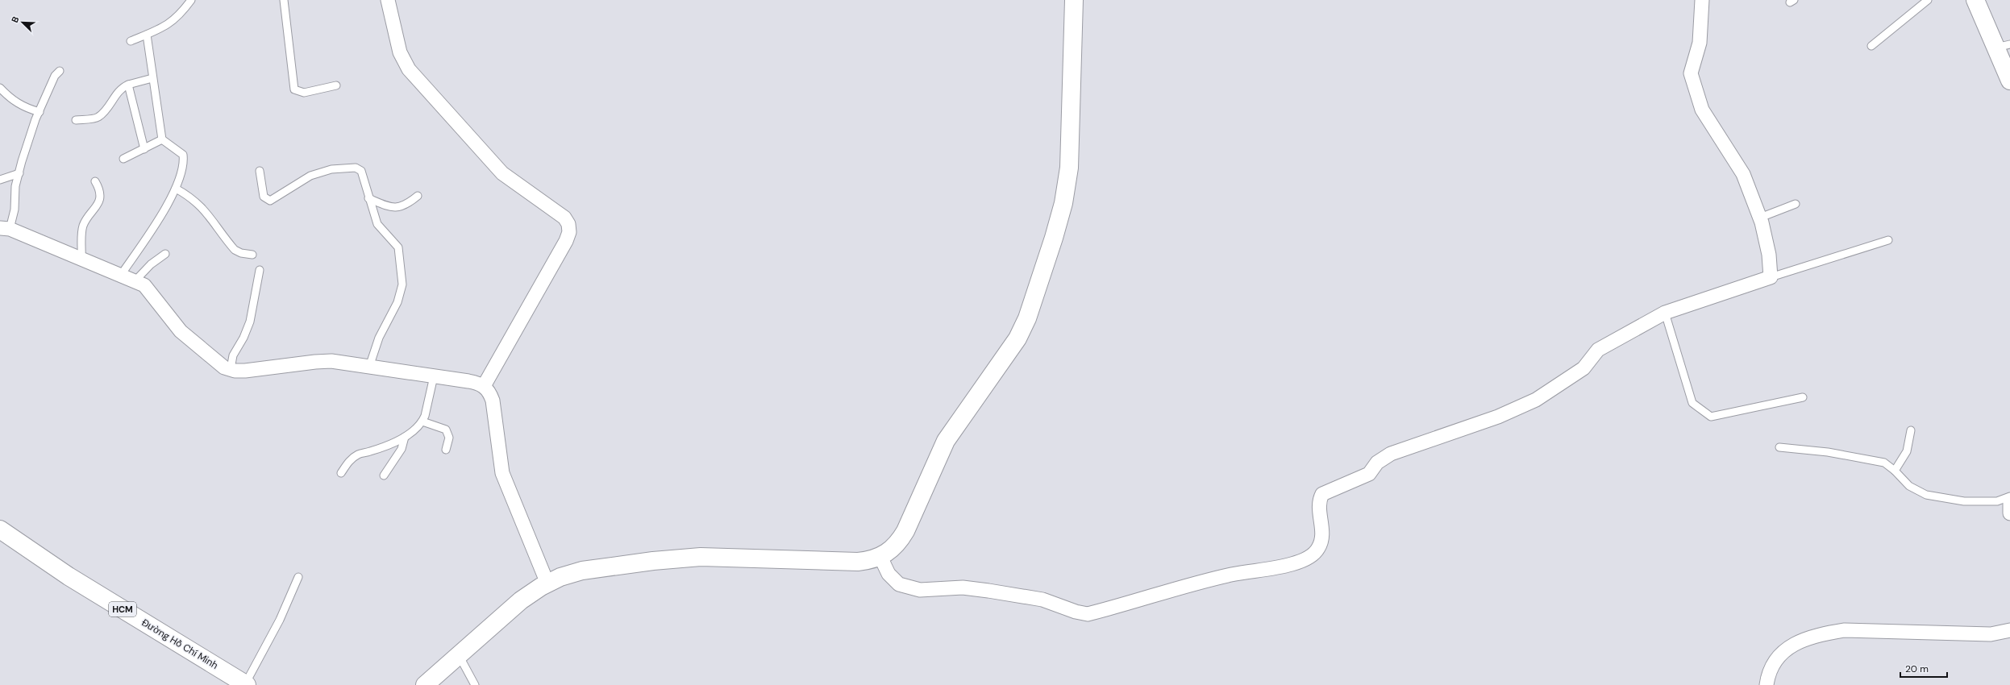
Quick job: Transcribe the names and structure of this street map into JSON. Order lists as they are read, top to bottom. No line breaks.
{"streets":{"main road":["HCM","Đường Hồ Chí Minh"]},"scale_bar":"20 m","north":"top left"}
